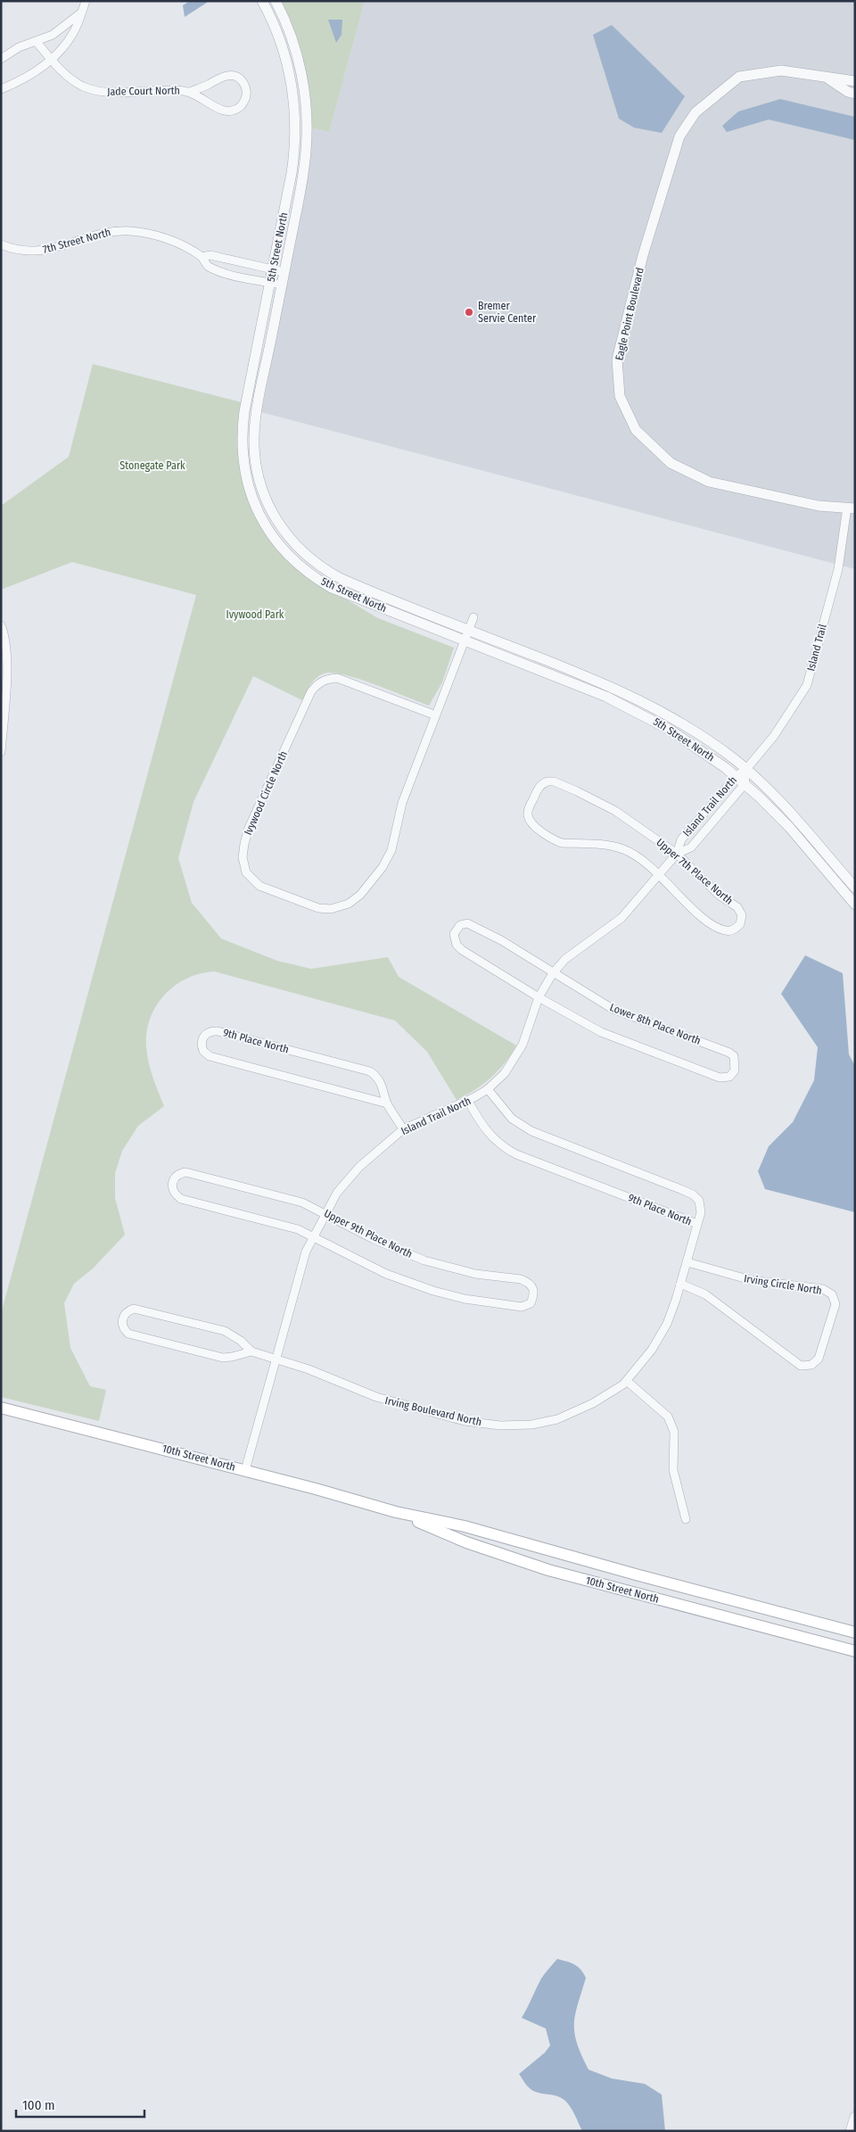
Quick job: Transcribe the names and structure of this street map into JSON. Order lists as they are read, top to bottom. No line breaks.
{"streets":{"main road":["10th Street North"],"street":["Jade Court North","7th Street North","5th Street North","Eagle Point Boulevard","Island Trail","Ivywood Circle North","Island Trail North","Upper 7th Place North","Lower 8th Place North","9th Place North","Upper 9th Place North","Irving Circle North","Irving Boulevard North"]},"crossings":[["7th Street North","5th Street North"],["5th Street North","Island Trail"],["5th Street North","Ivywood Circle North"],["5th Street North","Island Trail North"],["Eagle Point Boulevard","Island Trail"],["Island Trail","Island Trail North"],["Island Trail North","Upper 7th Place North"],["Island Trail North","Lower 8th Place North"],["Island Trail North","9th Place North"],["Island Trail North","Upper 9th Place North"],["Island Trail North","Irving Boulevard North"],["Island Trail North","10th Street North"],["9th Place North","Irving Boulevard North"],["Irving Circle North","Irving Boulevard North"]],"parks":["Stonegate Park","Ivywood Park"],"places":["Bremer Servie Center"],"scale_bar":"100 m"}
